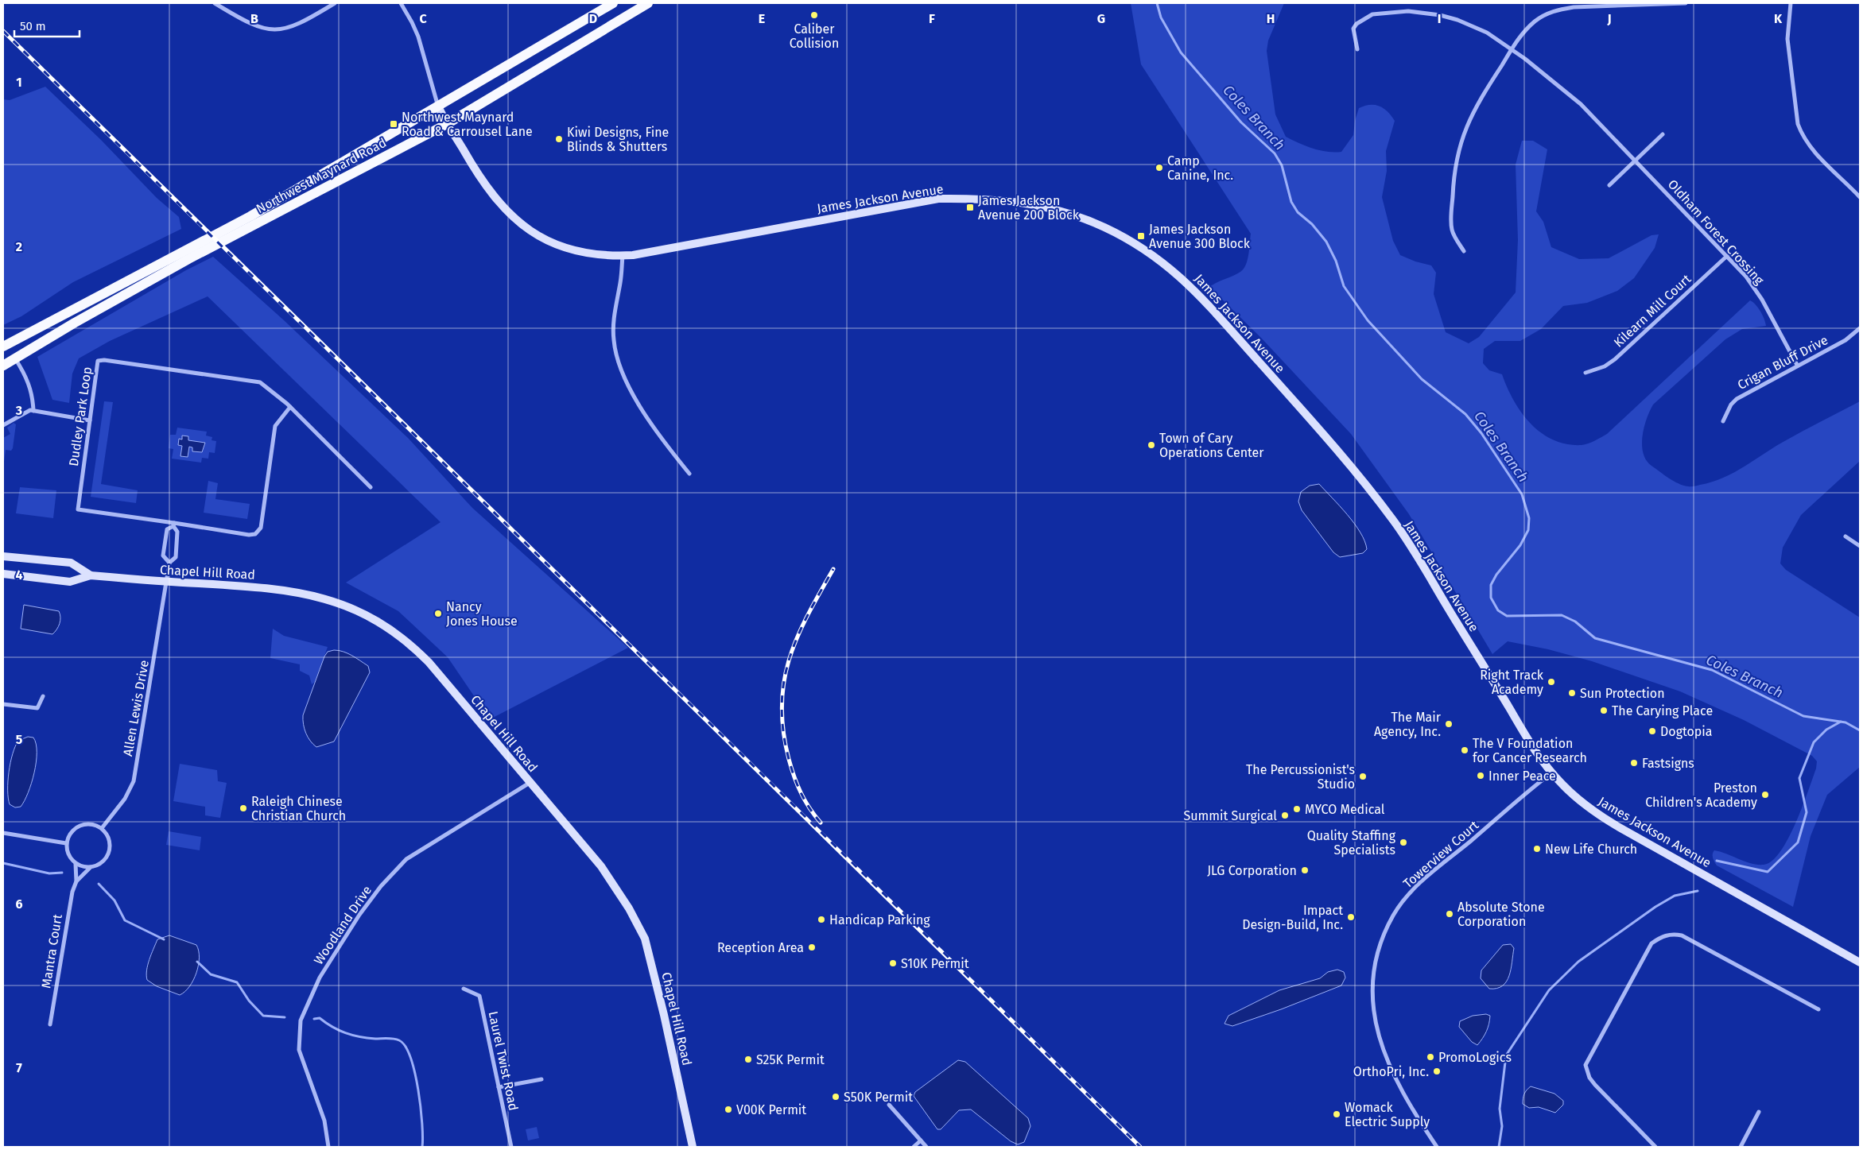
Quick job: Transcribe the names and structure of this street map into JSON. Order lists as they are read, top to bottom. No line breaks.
{"streets":{"main road":["Northwest Maynard Road"],"street":["James Jackson Avenue","Oldham Forest Crossing","Kilearn Mill Court","Crigan Bluff Drive","Dudley Park Loop","Chapel Hill Road","Allen Lewis Drive","Towerview Court","Woodland Drive","Mantra Court","Laurel Twist Road"]},"crossings":[["Northwest Maynard Road","James Jackson Avenue"],["James Jackson Avenue","Towerview Court"],["Oldham Forest Crossing","Kilearn Mill Court"],["Oldham Forest Crossing","Crigan Bluff Drive"],["Chapel Hill Road","Allen Lewis Drive"],["Chapel Hill Road","Woodland Drive"],["Allen Lewis Drive","Mantra Court"]],"water":["Coles Branch"],"places":{"other":["Caliber Collision","Kiwi Designs, Fine Blinds & Shutters","Camp Canine, Inc.","Town of Cary Operations Center","Nancy Jones House","Right Track Academy","Sun Protection","The Carying Place","The Mair Agency, Inc.","Dogtopia","The V Foundation for Cancer Research","Fastsigns","Inner Peace","The Percussionist's Studio","Preston Children's Academy","Raleigh Chinese Christian Church","MYCO Medical","Summit Surgical","Quality Staffing Specialists","New Life Church","JLG Corporation","Absolute Stone Corporation","Impact Design-Build, Inc.","Handicap Parking","Reception Area","S10K Permit","PromoLogics","S25K Permit","OrthoPri, Inc.","S50K Permit","V00K Permit","Womack Electric Supply"],"transit":["Northwest Maynard Road & Carrousel Lane","James Jackson Avenue 200 Block","James Jackson Avenue 300 Block"]},"scale_bar":"50 m","grid":{"columns":["B","C","D","E","F","G","H","I","J","K"],"rows":["1","2","3","4","5","6","7"]}}
